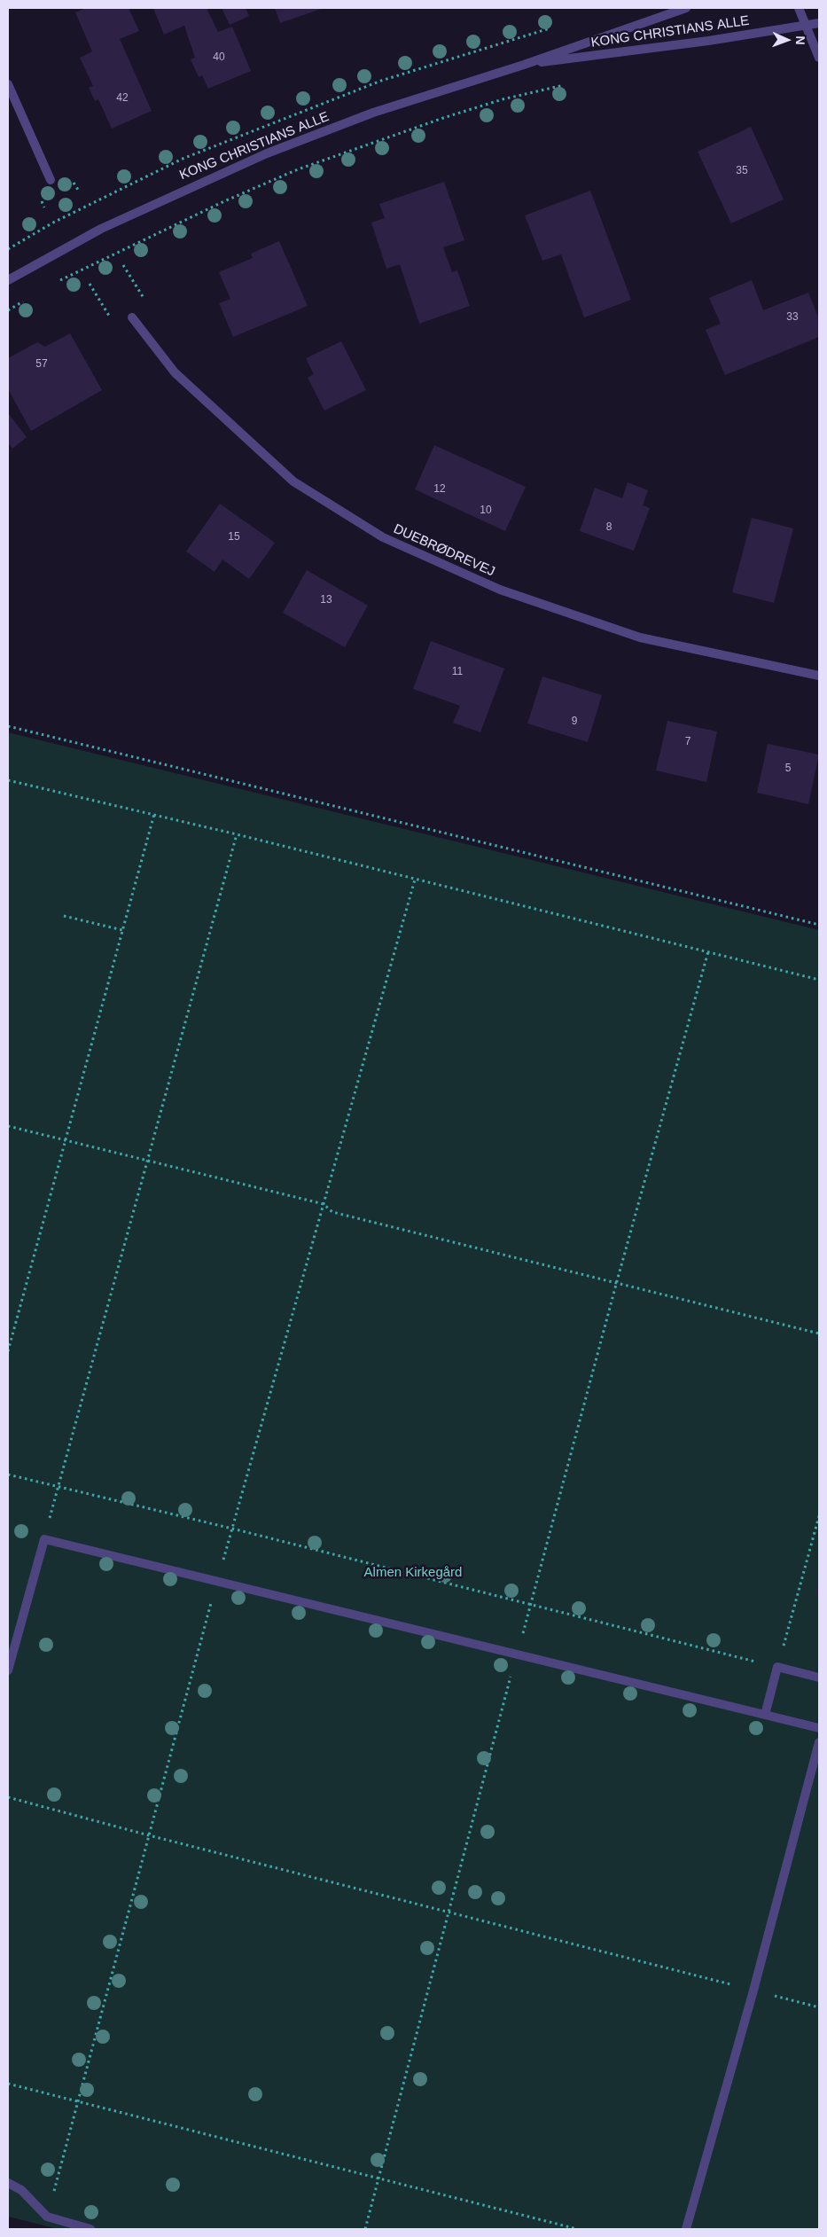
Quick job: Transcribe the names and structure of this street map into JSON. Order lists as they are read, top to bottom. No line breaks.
{"streets":{"street":["KONG CHRISTIANS ALLE","DUEBRØDREVEJ"]},"parks":["Almen Kirkegård"],"house_numbers":["40","42","35","33","57","12","10","8","15","13","11","9","7","5"],"north":"right"}
